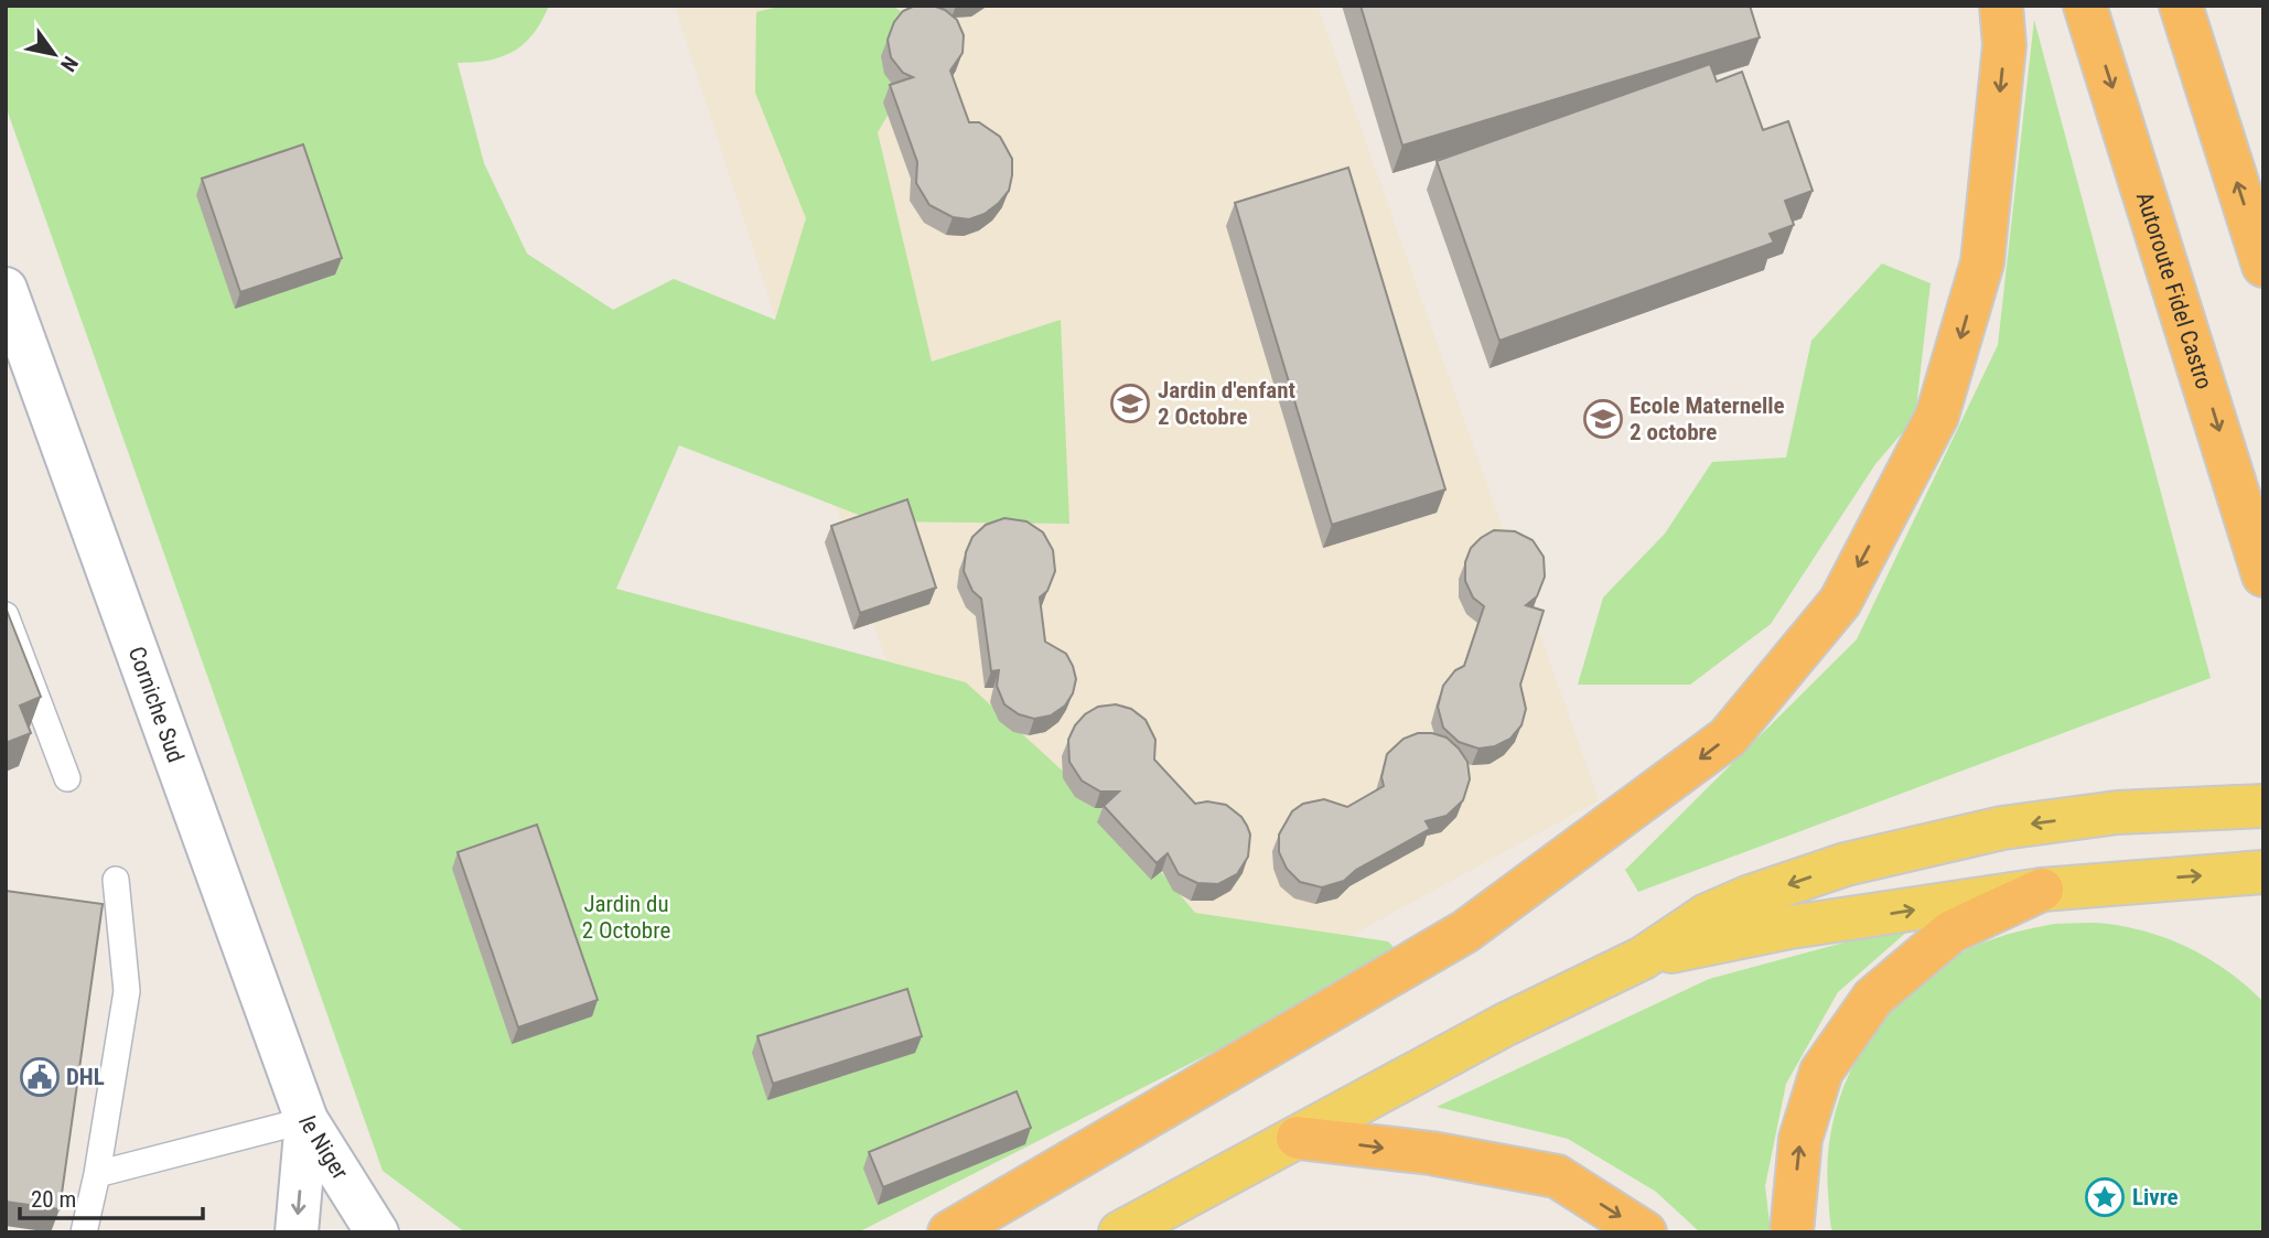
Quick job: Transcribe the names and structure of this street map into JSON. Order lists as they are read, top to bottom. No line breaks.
{"streets":{"highway":["Autoroute Fidel Castro"],"main road":["Corniche Sud","le Niger"]},"crossings":[["Corniche Sud","le Niger"]],"one_way":["le Niger"],"parks":["Jardin du 2 Octobre"],"places":{"school or university":["Jardin d'enfant 2 Octobre","Ecole Maternelle 2 octobre"],"public building":["DHL"],"place":["Livre"]},"scale_bar":"20 m","north":"bottom right"}
